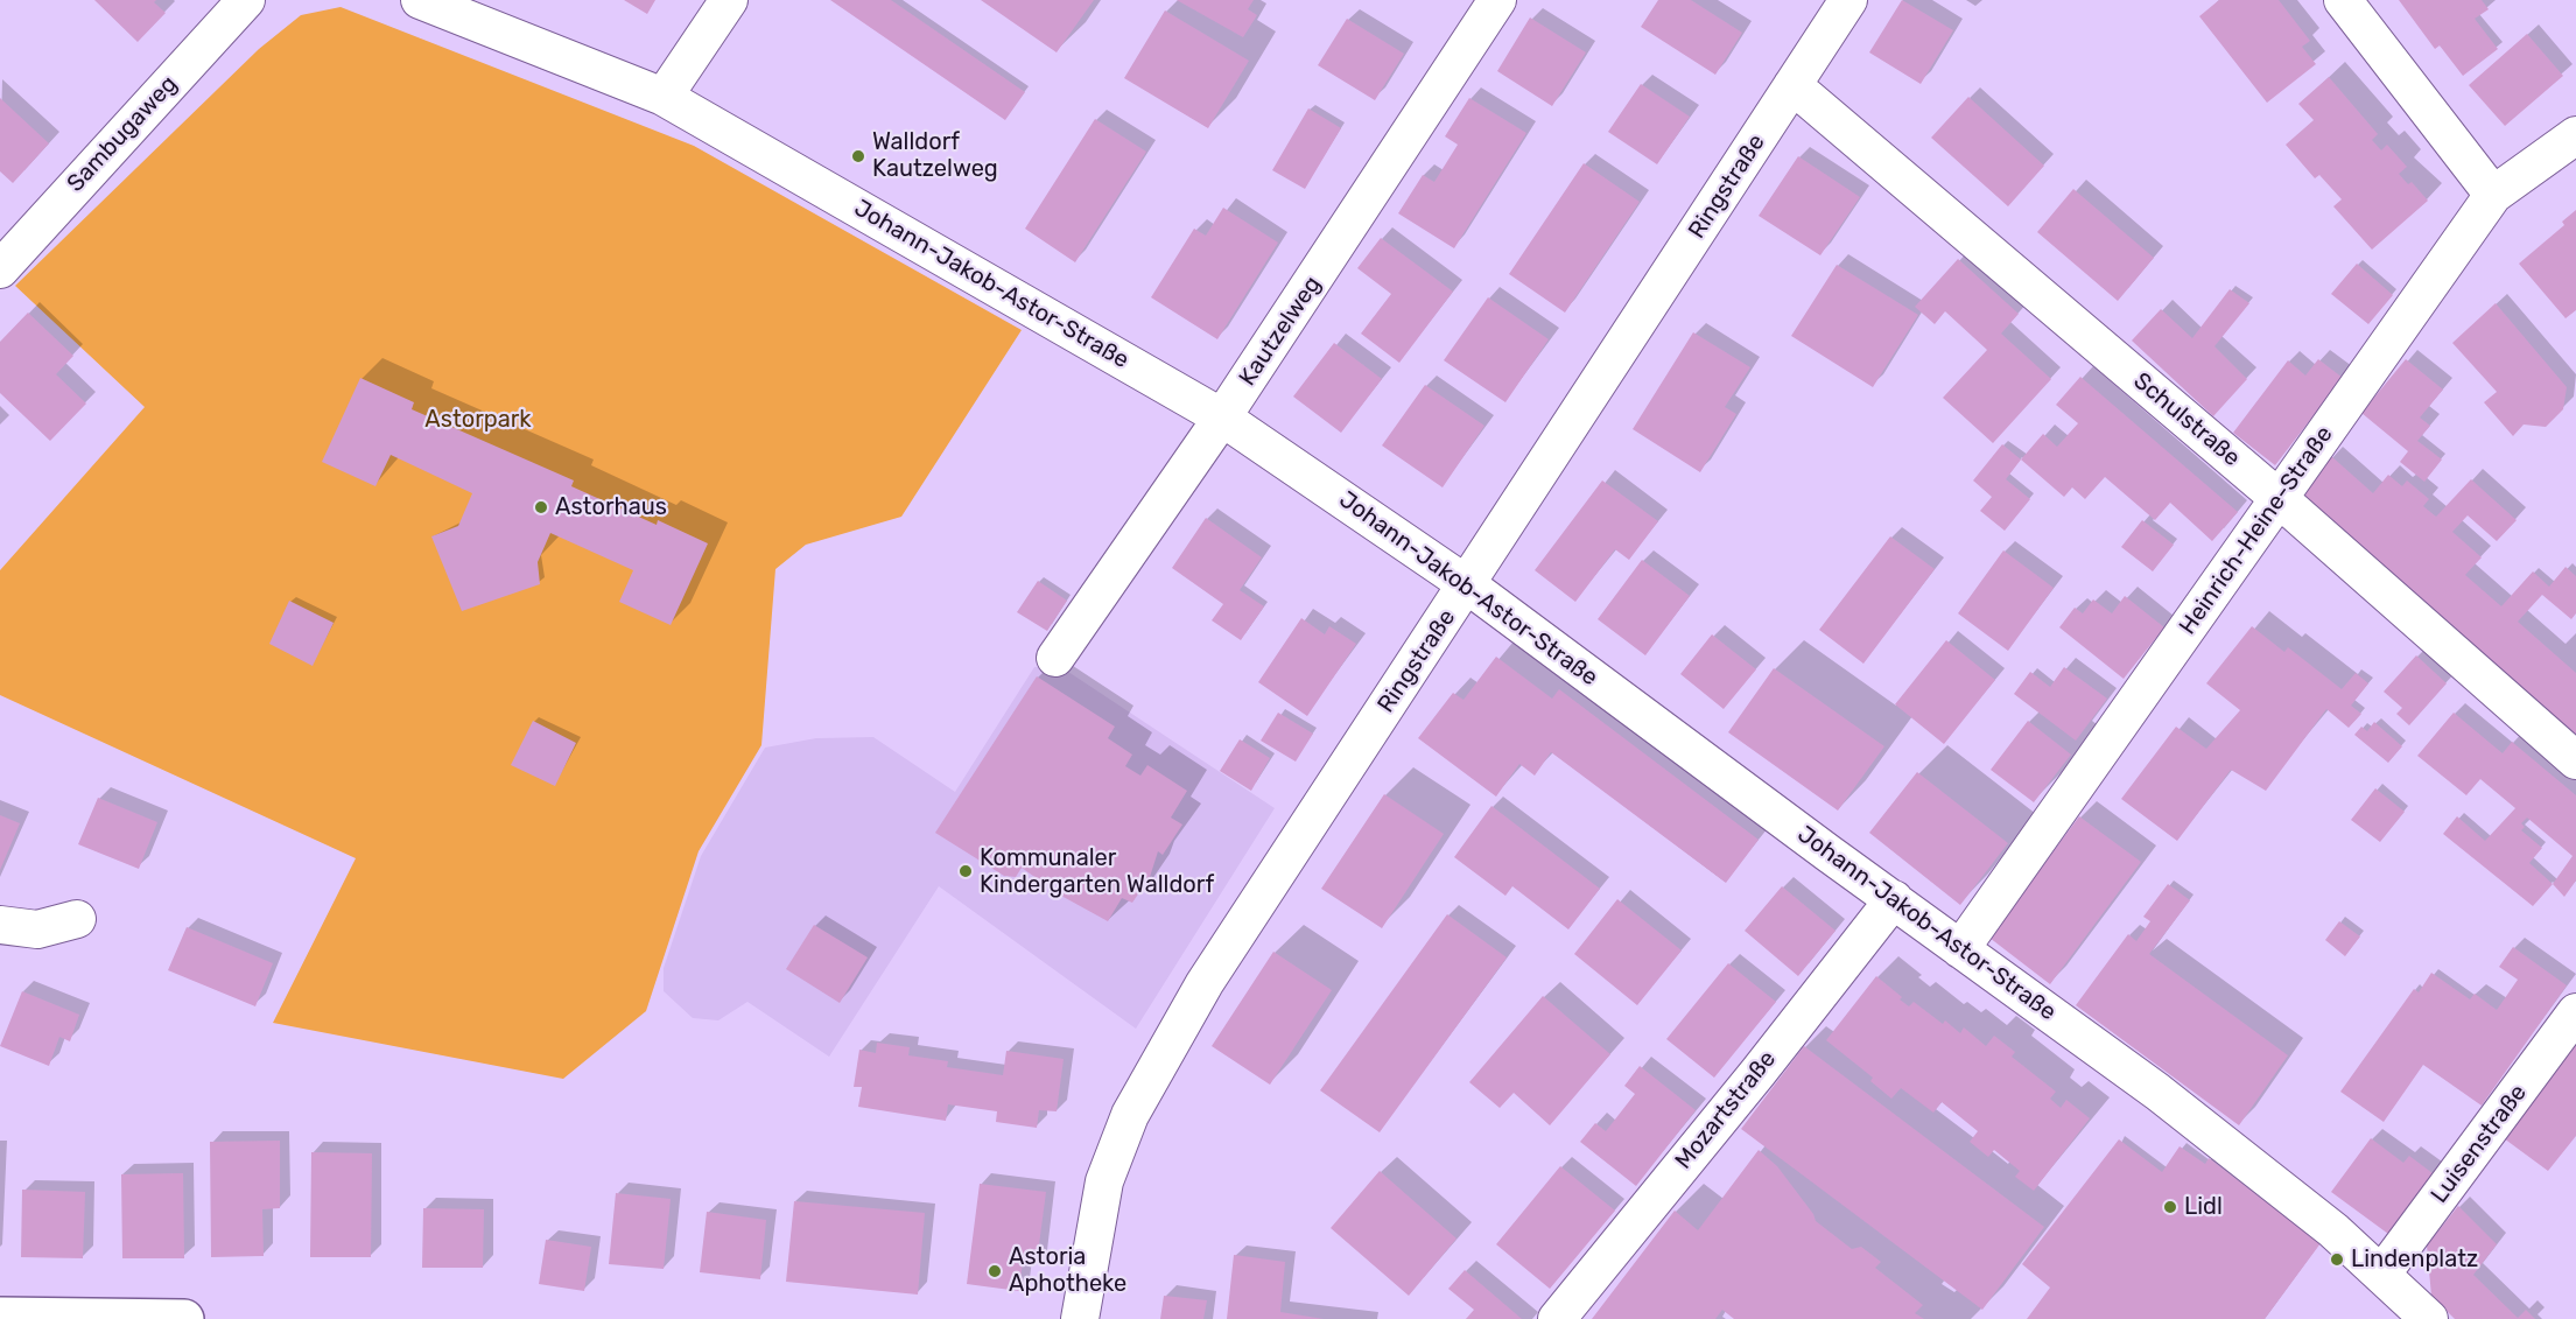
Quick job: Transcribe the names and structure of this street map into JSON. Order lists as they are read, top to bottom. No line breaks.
{"streets":{"street":["Sambugaweg","Ringstraße","Johann-Jakob-Astor-Straße","Kautzelweg","Schulstraße","Heinrich-Heine-Straße","Mozartstraße","Luisenstraße"]},"crossings":[["Ringstraße","Johann-Jakob-Astor-Straße"],["Ringstraße","Schulstraße"],["Johann-Jakob-Astor-Straße","Kautzelweg"],["Johann-Jakob-Astor-Straße","Heinrich-Heine-Straße"],["Johann-Jakob-Astor-Straße","Mozartstraße"],["Johann-Jakob-Astor-Straße","Luisenstraße"],["Schulstraße","Heinrich-Heine-Straße"]],"parks":["Astorpark"],"places":["Walldorf Kautzelweg","Astorhaus","Kommunaler Kindergarten Walldorf","Lidl","Lindenplatz","Astoria Aphotheke"]}
